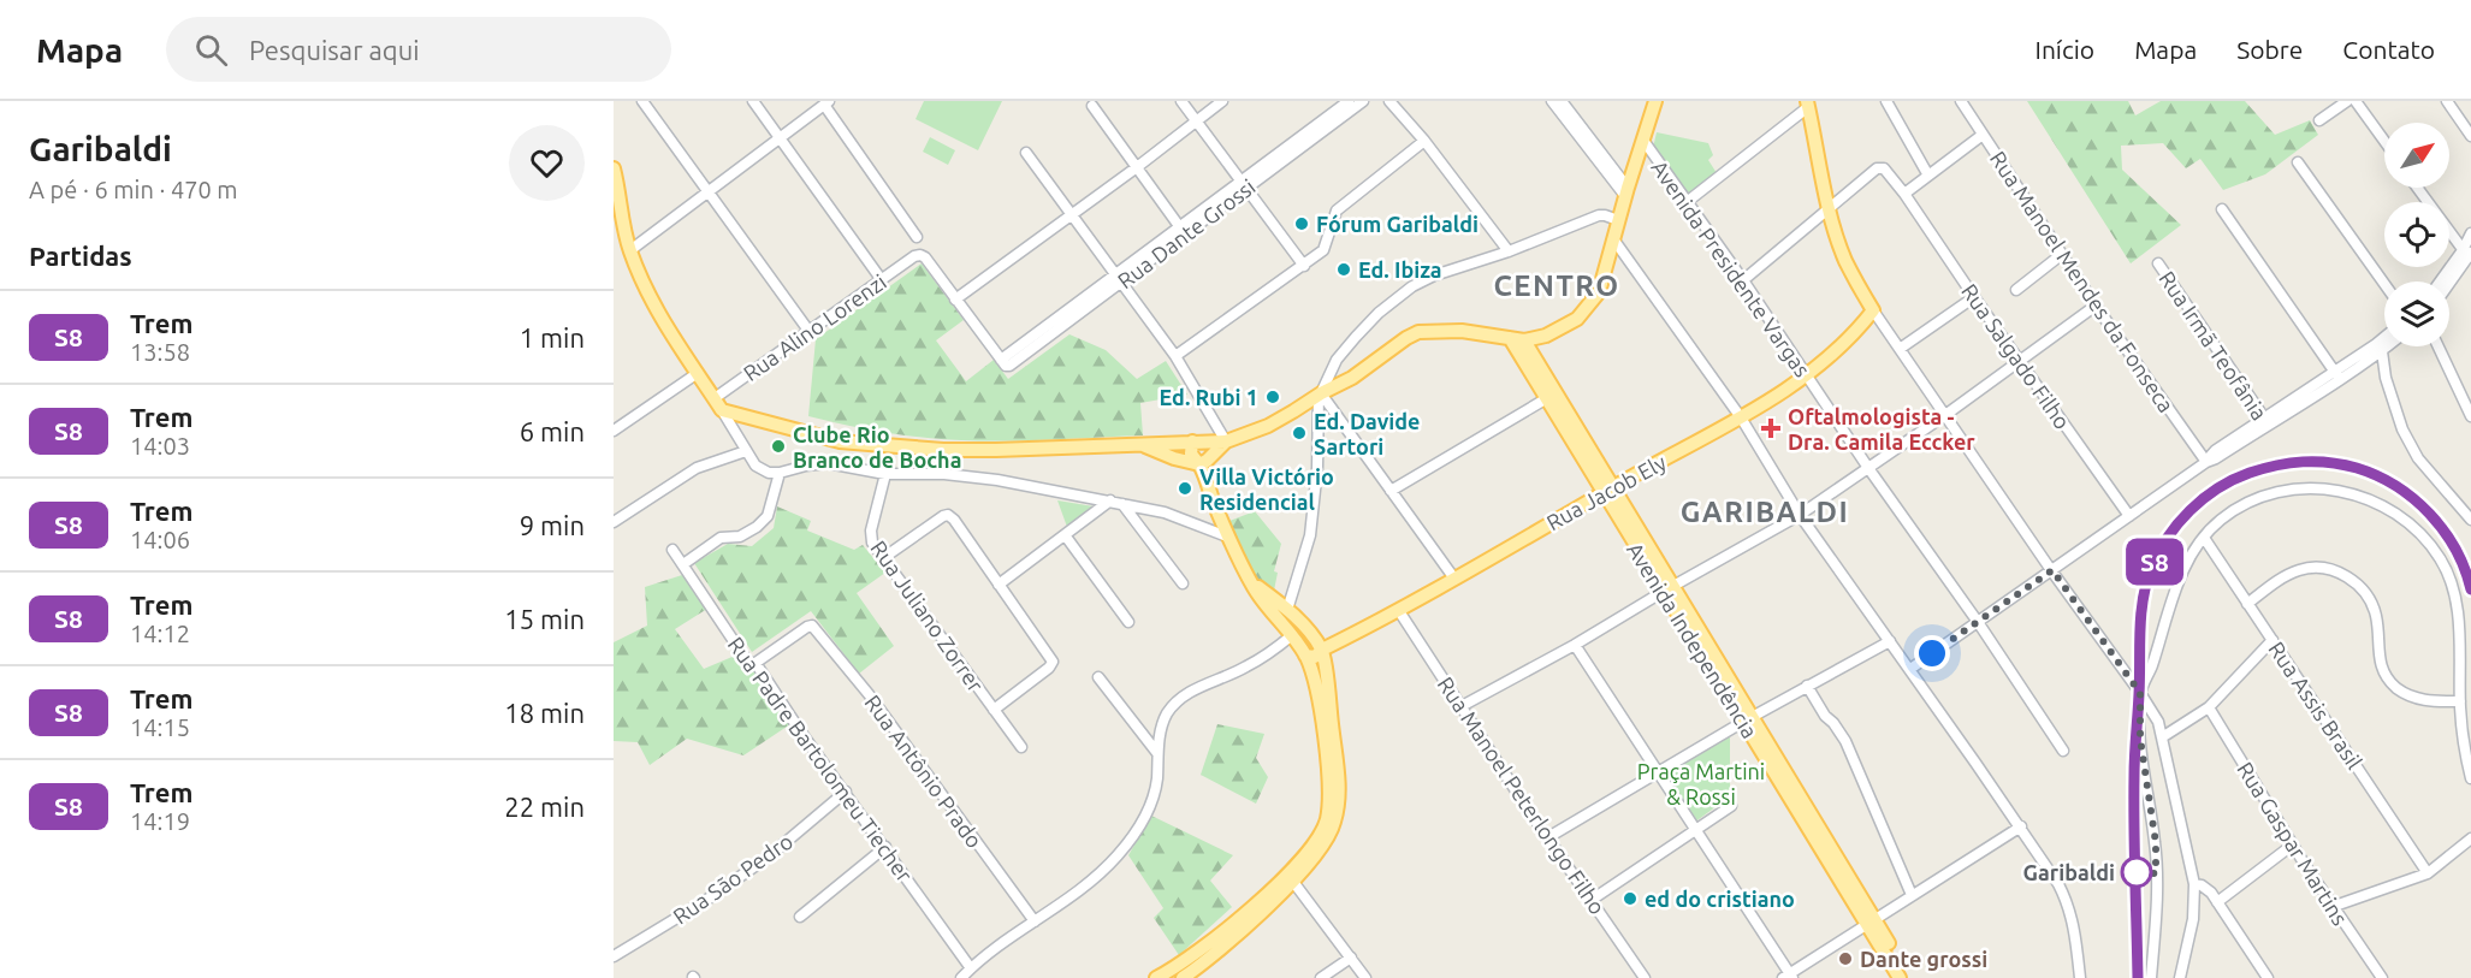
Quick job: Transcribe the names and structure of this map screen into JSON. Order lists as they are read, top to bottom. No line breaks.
{"streets":{"main road":["Rua Jacob Ely","Avenida Independência"],"street":["Rua Dante Grossi","Avenida Presidente Vargas","Rua Manoel Mendes da Fonseca","Rua Alino Lorenzi","Rua Irmã Teofânia","Rua Salgado Filho","Rua Juliano Zorrer","Rua Assis Brasil","Rua Padre Bartolomeu Tiecher","Rua Antônio Prado","Rua Manoel Peterlongo Filho","Rua Gaspar Martins","Rua São Pedro"]},"crossings":[["Rua Dante Grossi","Rua Alino Lorenzi"],["Avenida Presidente Vargas","Rua Jacob Ely"],["Rua Jacob Ely","Avenida Independência"],["Rua Jacob Ely","Rua Manoel Peterlongo Filho"],["Rua Padre Bartolomeu Tiecher","Rua Antônio Prado"],["Rua Padre Bartolomeu Tiecher","Rua São Pedro"]],"districts":["CENTRO","GARIBALDI"],"parks":["Praça Martini & Rossi"],"places":{"other":["Fórum Garibaldi","Ed. Ibiza","Ed. Rubi 1","Ed. Davide Sartori","Clube Rio Branco de Bocha","Villa Victório Residencial","Garibaldi","ed do cristiano","Dante grossi"],"health":["Oftalmologista - Dra. Camila Eccker"]},"north":"top right","page":{"header":"Mapa","search":"Pesquisar aqui","nav":["Início","Mapa","Sobre","Contato"],"heading":[["Garibaldi","A pé · 6 min · 470 m"],"Partidas"],"on_map":"S8","list":[{"mark":"S8","name":"Trem","note":"13:58","value":"1 min"},{"mark":"S8","name":"Trem","note":"14:03","value":"6 min"},{"mark":"S8","name":"Trem","note":"14:06","value":"9 min"},{"mark":"S8","name":"Trem","note":"14:12","value":"15 min"},{"mark":"S8","name":"Trem","note":"14:15","value":"18 min"},{"mark":"S8","name":"Trem","note":"14:19","value":"22 min"}]}}
